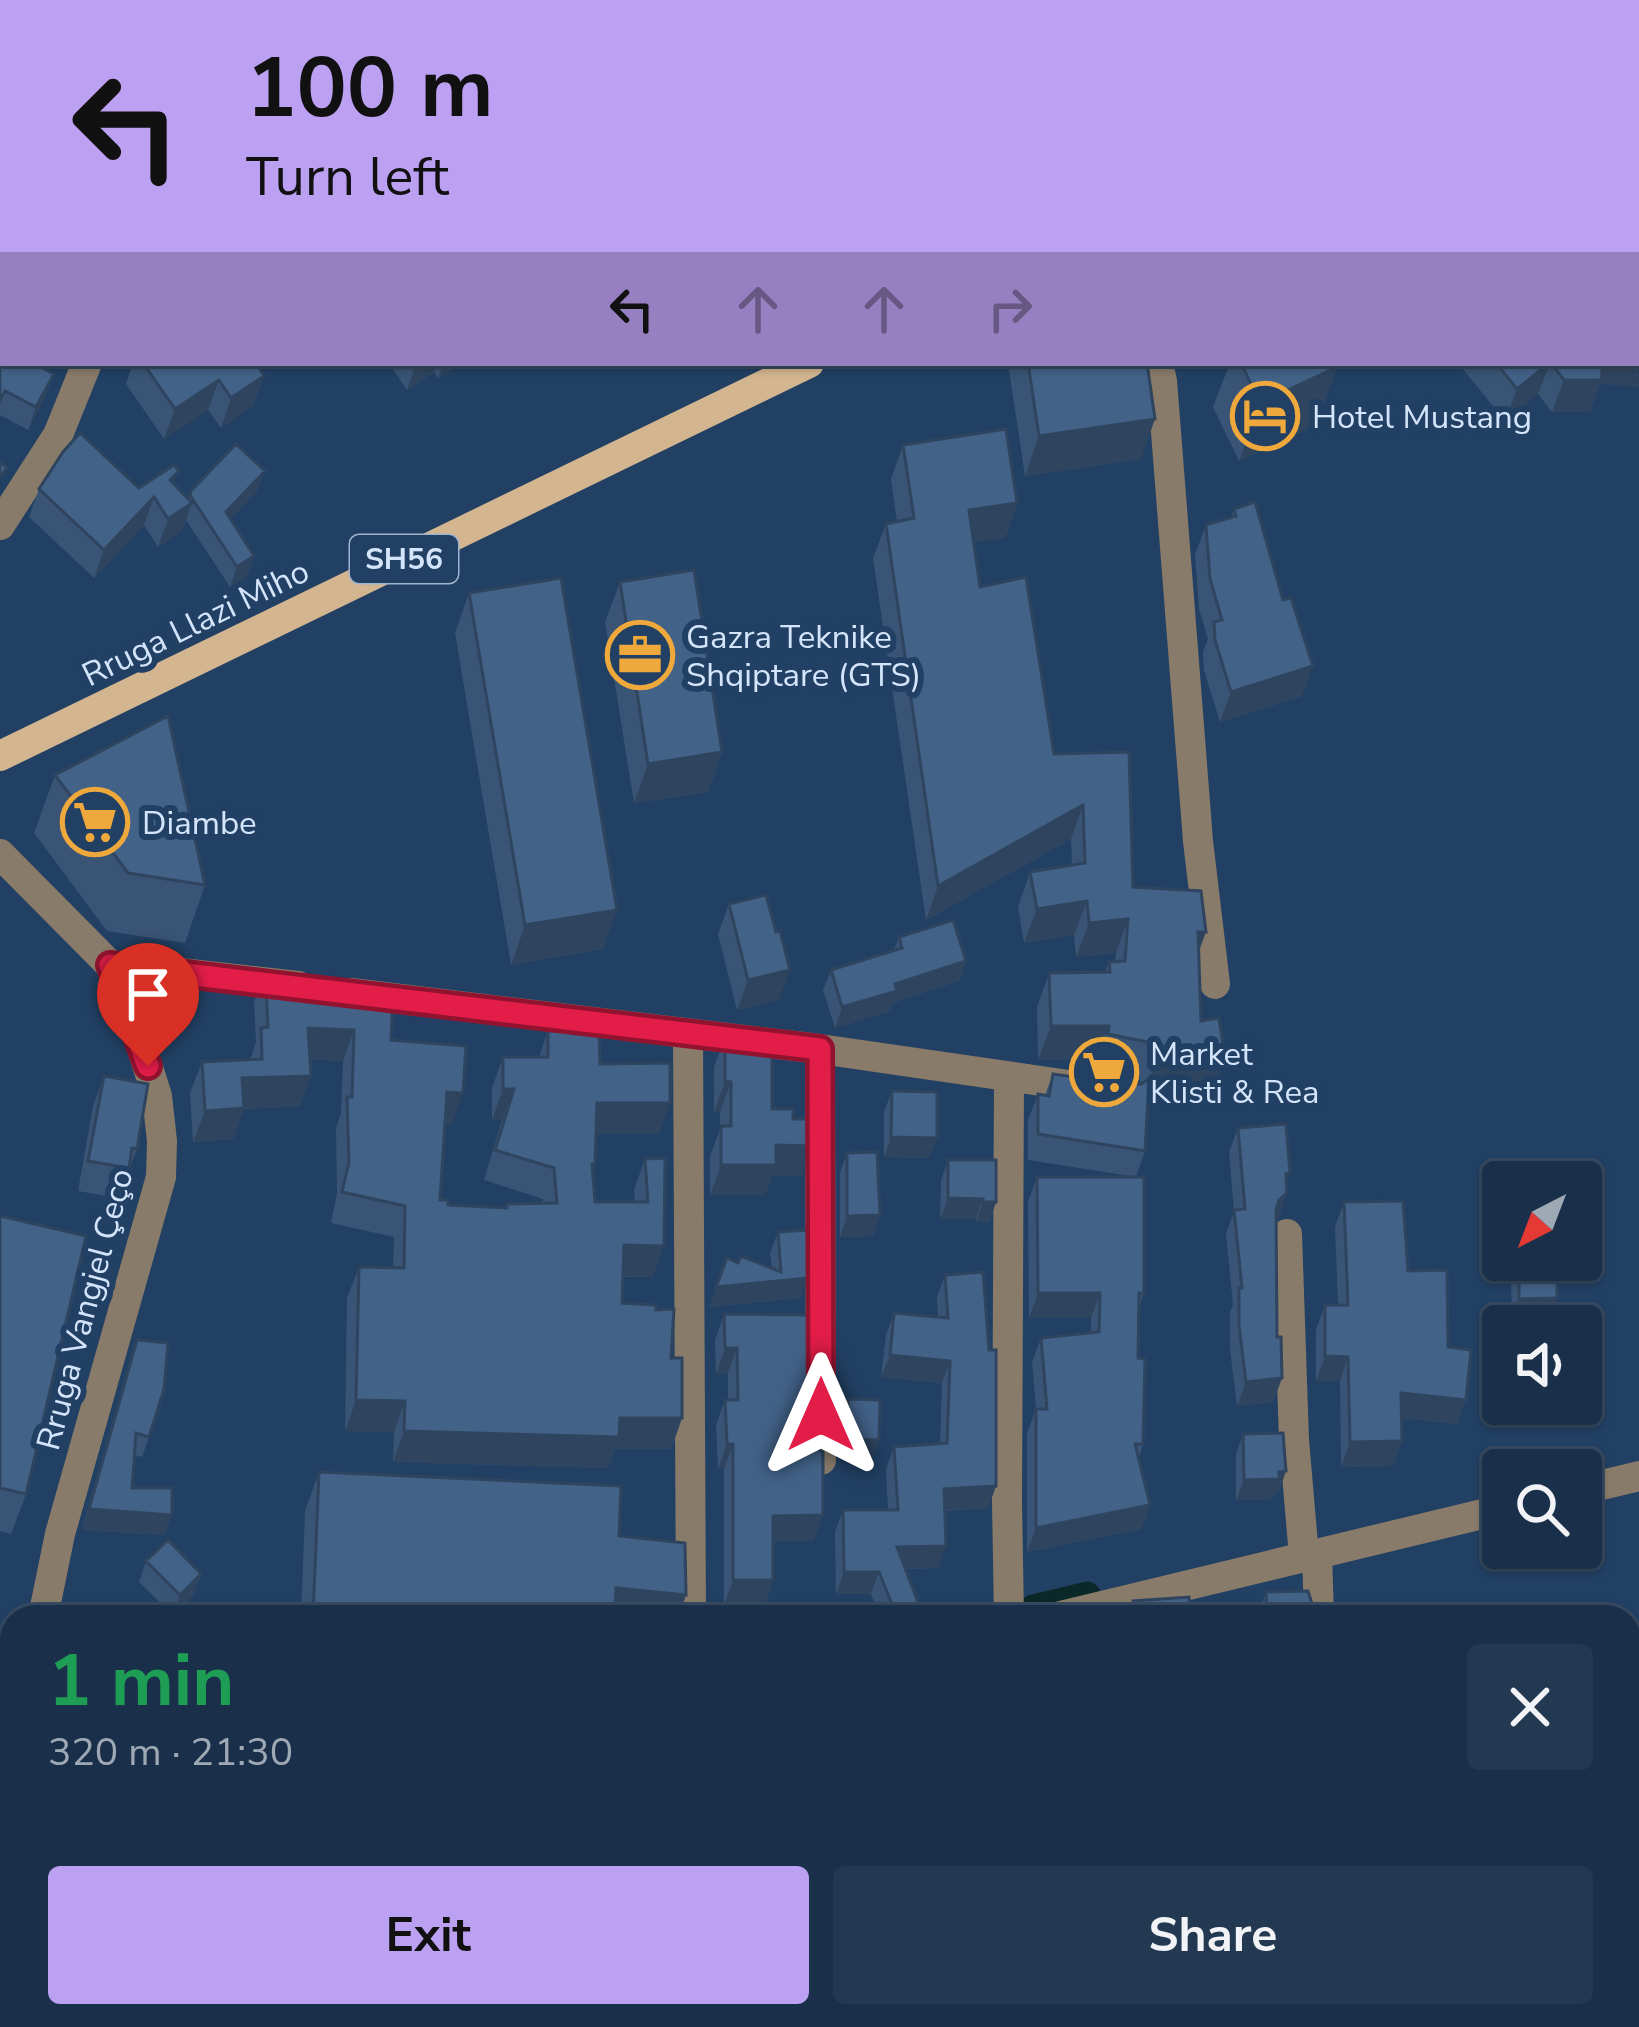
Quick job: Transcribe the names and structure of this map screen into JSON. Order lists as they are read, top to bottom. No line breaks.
{"streets":{"main road":["SH56","Rruga Llazi Miho"],"street":["Rruga Vangjel Çeço"]},"places":{"hotel":["Hotel Mustang"],"office":["Gazra Teknike Shqiptare (GTS)"],"supermarket":["Diambe","Market Klisti & Rea"]},"north":"bottom left","page":{"turn":["100 m","Turn left"],"heading":["1 min","320 m · 21:30"],"buttons":["Exit","Share"]}}
